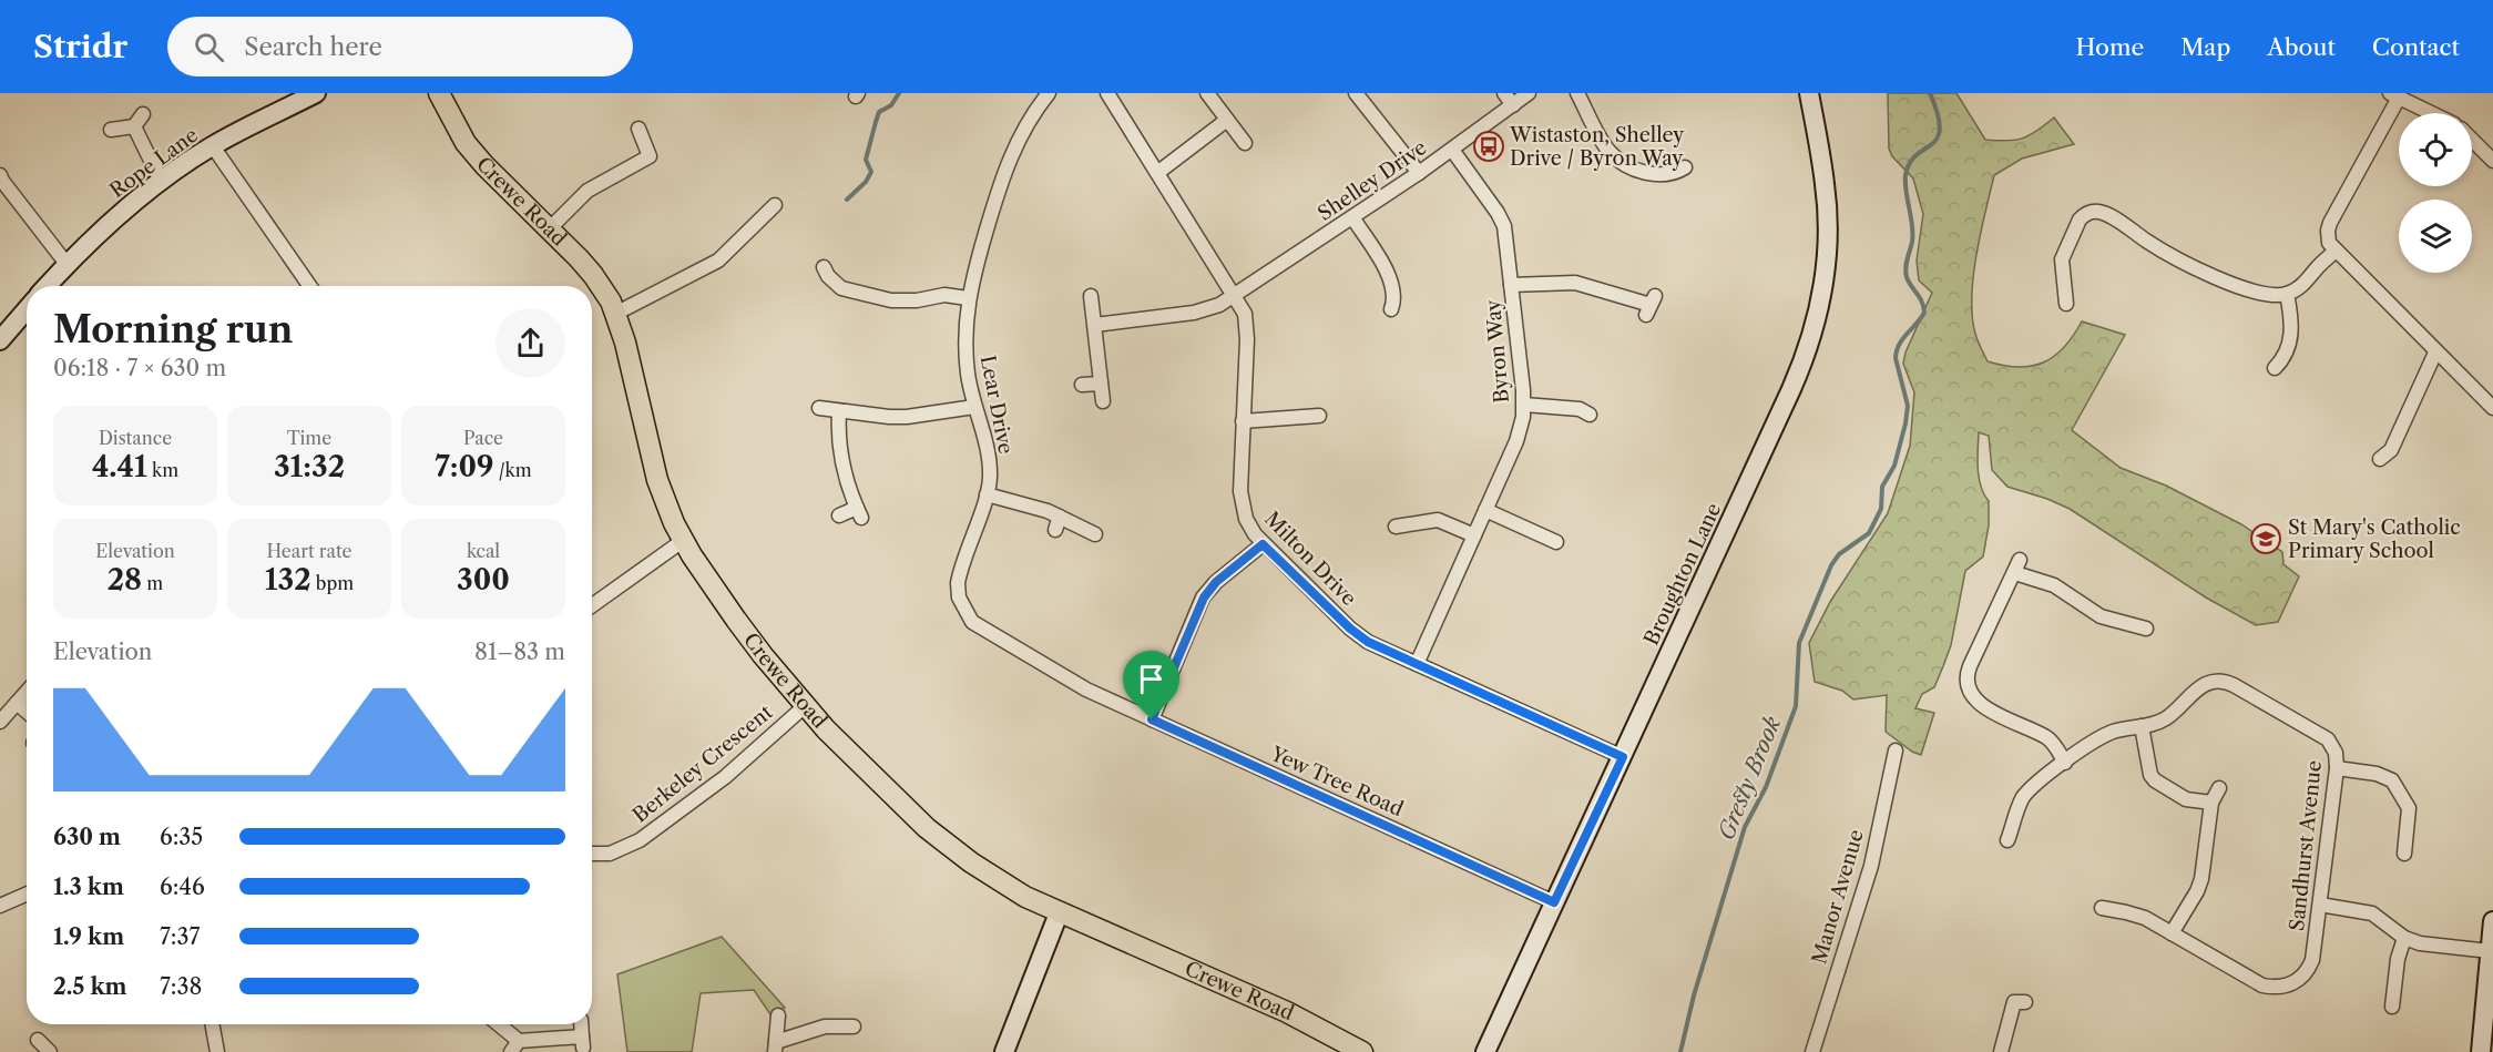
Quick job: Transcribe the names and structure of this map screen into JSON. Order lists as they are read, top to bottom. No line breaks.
{"streets":{"main road":["Crewe Road"],"street":["Rope Lane","Shelley Drive","Byron Way","Lear Drive","Milton Drive","Broughton Lane","Berkeley Crescent","Yew Tree Road","Sandhurst Avenue","Manor Avenue"]},"crossings":[["Shelley Drive","Byron Way"],["Shelley Drive","Milton Drive"],["Crewe Road","Berkeley Crescent"],["Byron Way","Milton Drive"],["Lear Drive","Yew Tree Road"],["Milton Drive","Broughton Lane"],["Broughton Lane","Yew Tree Road"]],"water":["Gresty Brook"],"places":{"bus stop":["Wistaston, Shelley Drive / Byron Way"],"school or university":["St Mary's Catholic Primary School"]},"page":{"header":"Stridr","search":"Search here","nav":["Home","Map","About","Contact"],"heading":["Morning run","06:18 · 7 × 630 m"],"stats":[["Distance","4.41 km"],["Time","31:32"],["Pace","7:09 /km"],["Elevation","28 m"],["Heart rate","132 bpm"],["kcal","300"]],"chart":["Elevation","81–83 m"],"list":[{"name":"630 m","note":"6:35"},{"name":"1.3 km","note":"6:46"},{"name":"1.9 km","note":"7:37"},{"name":"2.5 km","note":"7:38"}]}}
